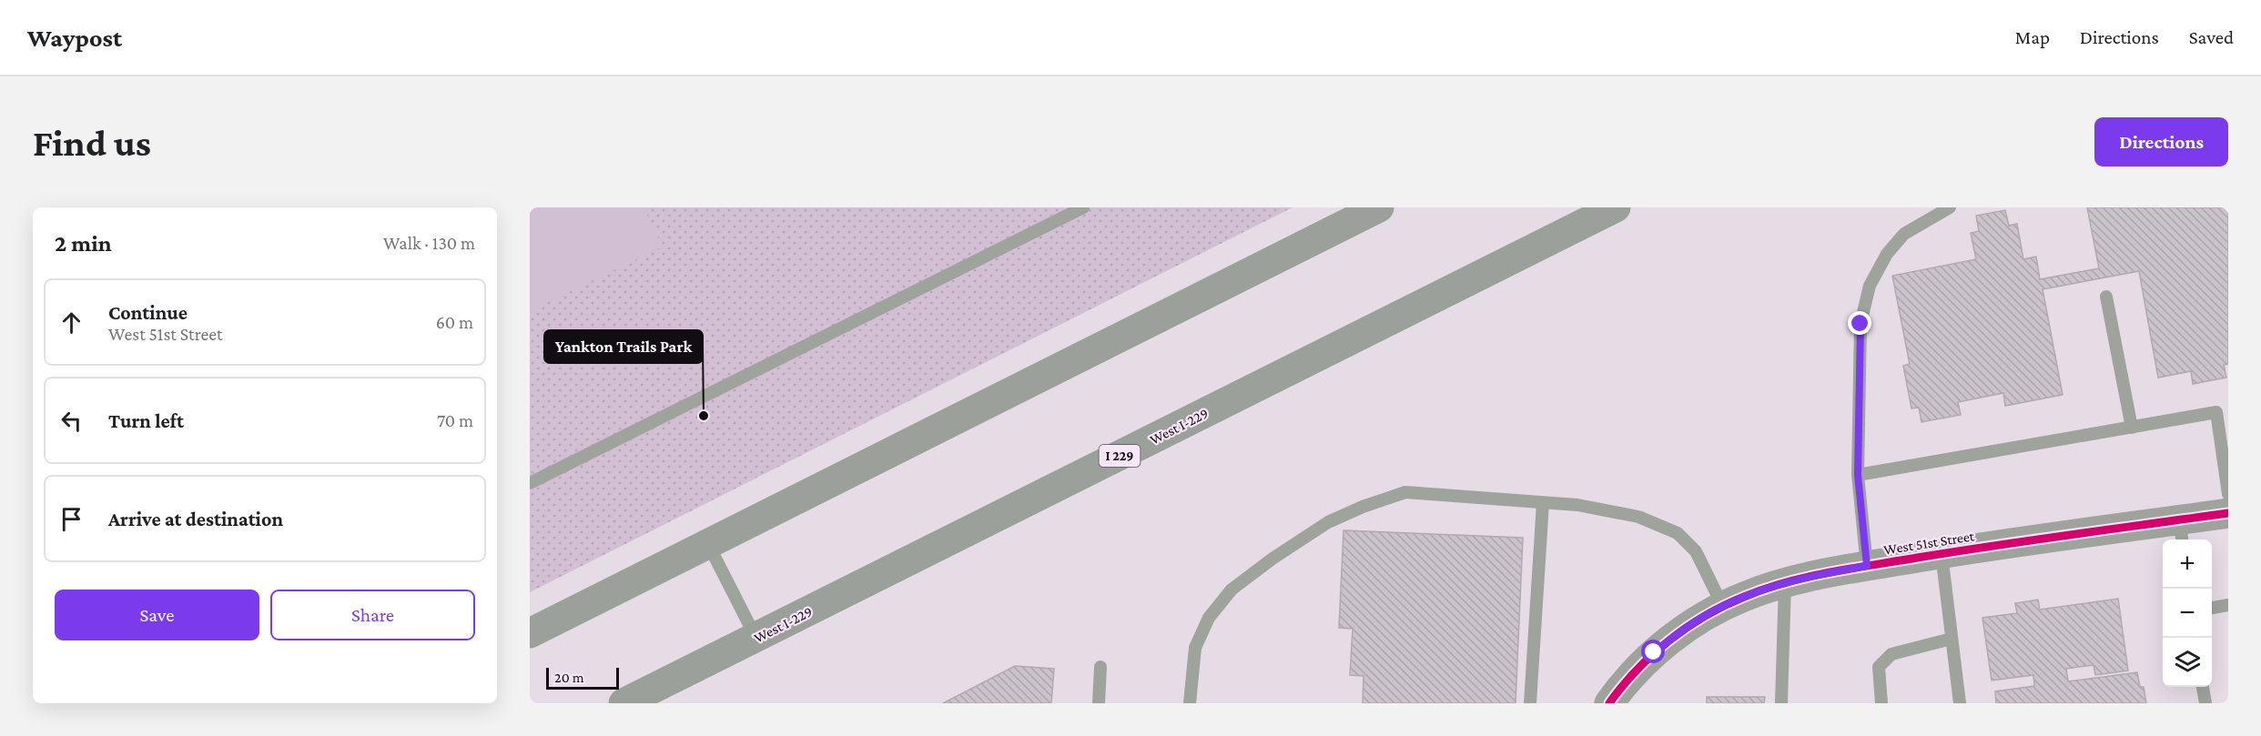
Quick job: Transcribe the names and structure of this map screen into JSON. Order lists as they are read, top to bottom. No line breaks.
{"streets":{"highway":["West I-229","I 229"],"street":["West 51st Street"]},"places":["Yankton Trails Park"],"scale_bar":"20 m","page":{"header":"Waypost","nav":["Map","Directions","Saved"],"buttons":["Directions",["Save","Share"]],"title":"Find us","heading":["2 min","Walk · 130 m"],"list":[["Continue","West 51st Street","60 m"],["Turn left","70 m"],"Arrive at destination"],"map_buttons":["+","−"],"scale":"20 m"}}
